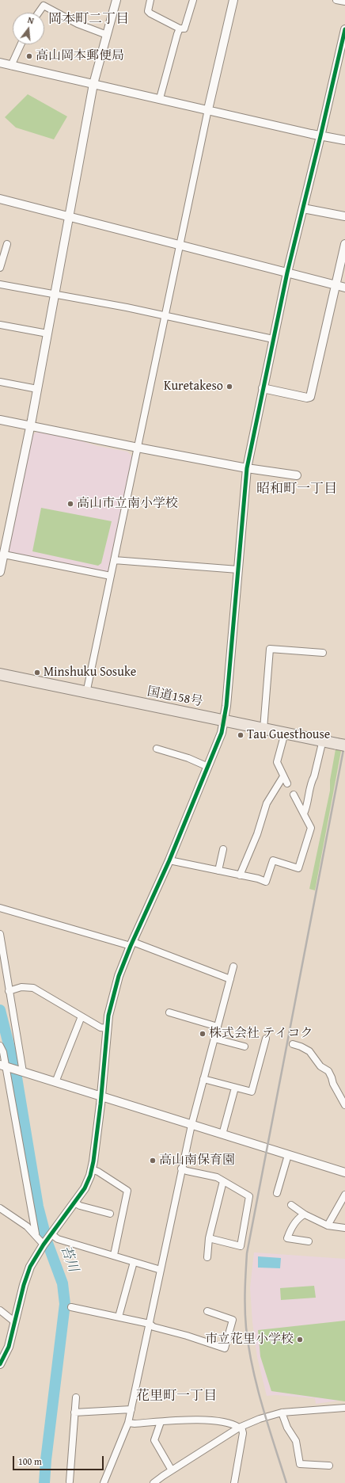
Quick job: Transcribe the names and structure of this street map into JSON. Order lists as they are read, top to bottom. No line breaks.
{"streets":{"highway":["国道158号"]},"districts":["岡本町二丁目","昭和町一丁目","花里町一丁目"],"water":["苔川"],"places":["高山岡本郵便局","Kuretakeso","高山市立南小学校","Minshuku Sosuke","Tau Guesthouse","株式会社 テイコク","高山南保育園","市立花里小学校"],"scale_bar":"100 m","north":"top"}
